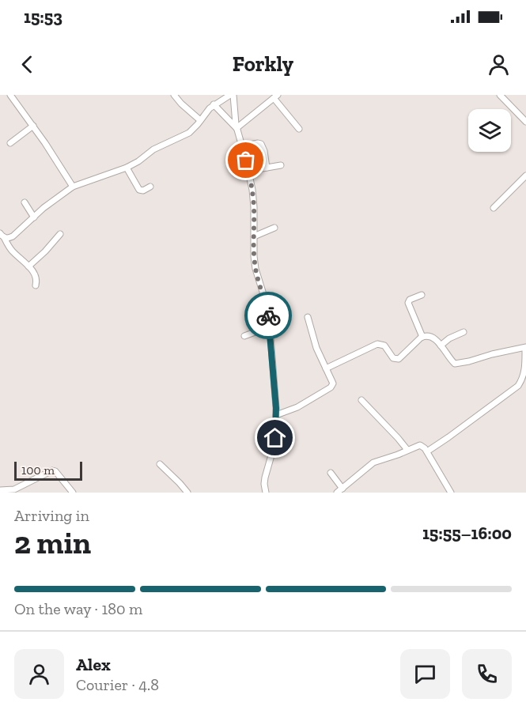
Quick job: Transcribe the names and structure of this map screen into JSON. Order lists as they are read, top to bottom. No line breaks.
{"scale_bar":"100 m","page":{"status":"15:53","header":"Forkly","scale":"100 m","heading":["2 min","Arriving in","15:55–16:00"],"panel":["Alex","Courier · 4.8"],"bar":"On the way · 180 m"}}
